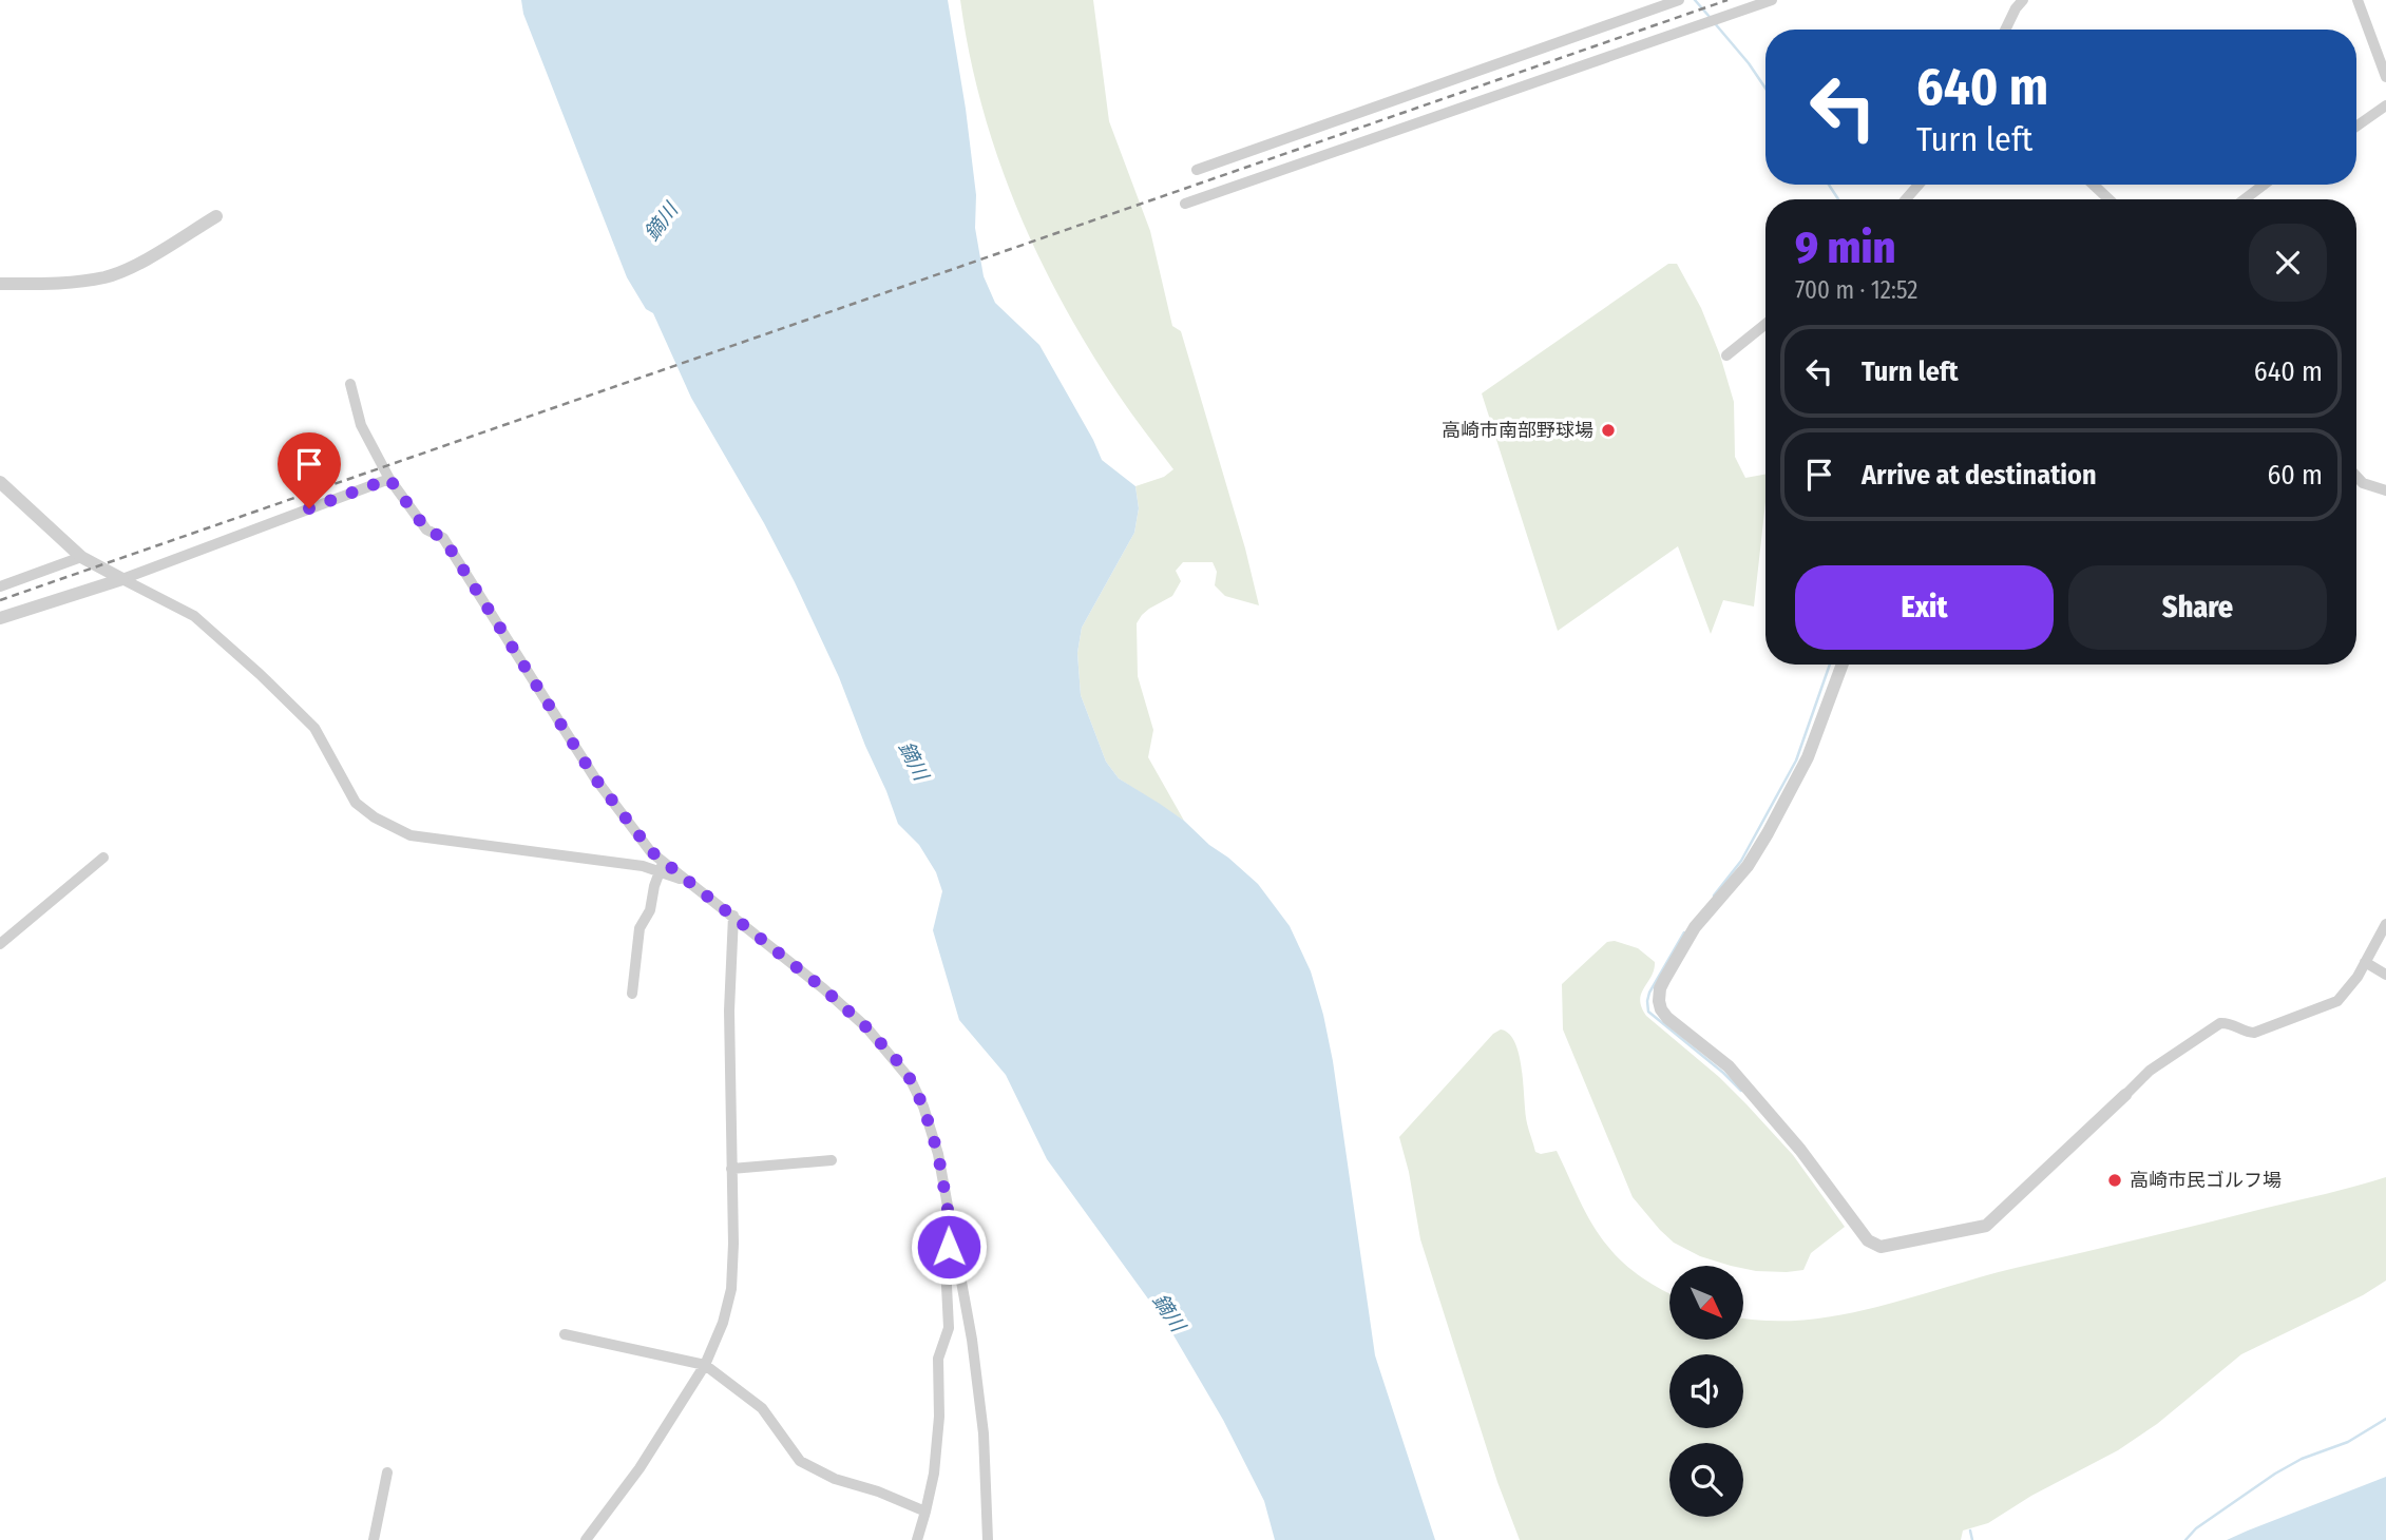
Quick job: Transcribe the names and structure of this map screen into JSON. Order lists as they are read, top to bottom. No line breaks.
{"water":["鏑川"],"places":["高崎市南部野球場","高崎市民ゴルフ場"],"north":"bottom right","page":{"turn":["640 m","Turn left"],"heading":["9 min","700 m · 12:52"],"list":[{"name":"Turn left","value":"640 m"},{"name":"Arrive at destination","value":"60 m"}],"buttons":["Exit","Share"]}}
